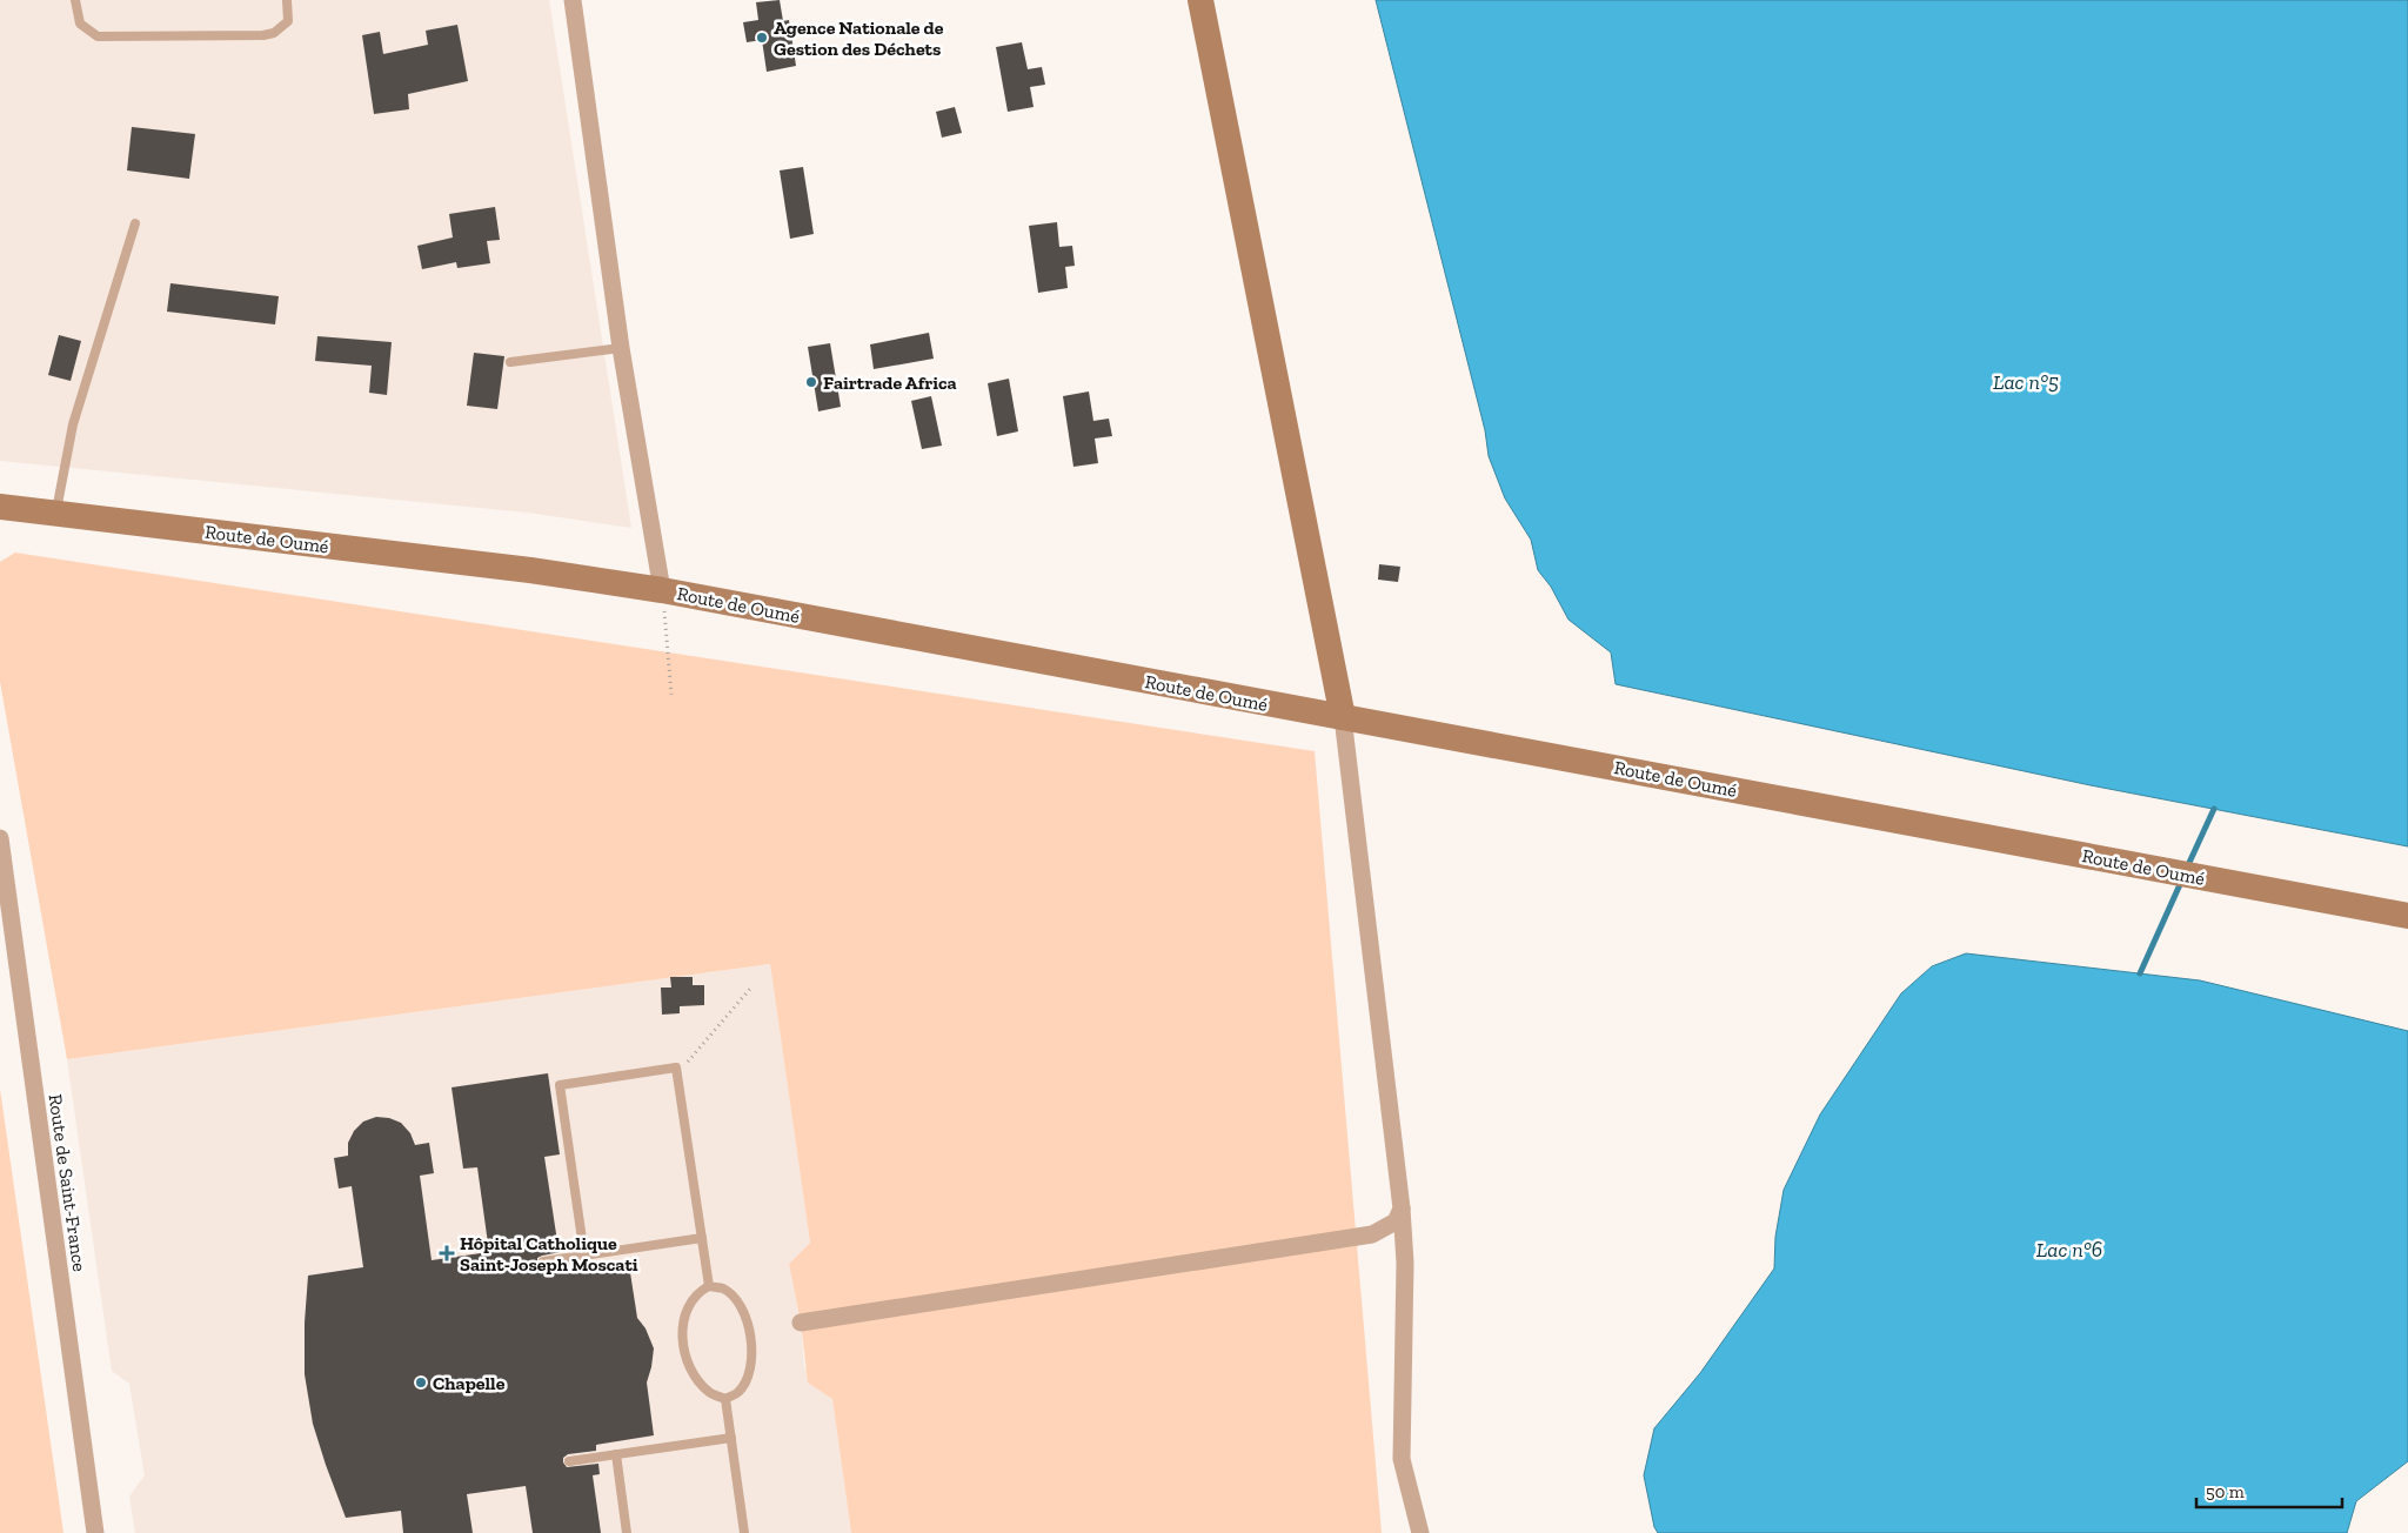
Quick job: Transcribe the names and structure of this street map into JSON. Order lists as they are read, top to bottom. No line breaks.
{"streets":{"main road":["Route de Oumé"],"street":["Route de Saint-France"]},"water":["Lac n°5","Lac n°6"],"places":{"other":["Agence Nationale de Gestion des Déchets","Fairtrade Africa","Chapelle"],"health":["Hôpital Catholique Saint-Joseph Moscati"]},"scale_bar":"50 m"}
